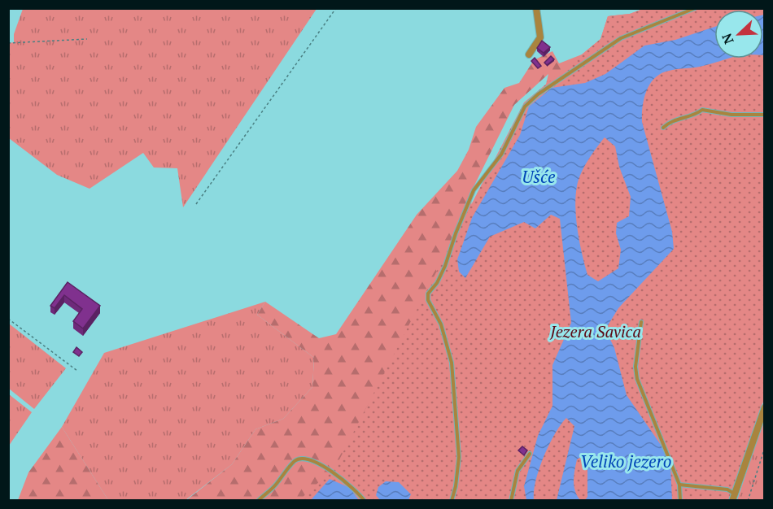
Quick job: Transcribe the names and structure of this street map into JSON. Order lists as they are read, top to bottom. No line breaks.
{"water":["Ušće","Veliko jezero"],"parks":["Jezera Savica"],"north":"bottom left"}
